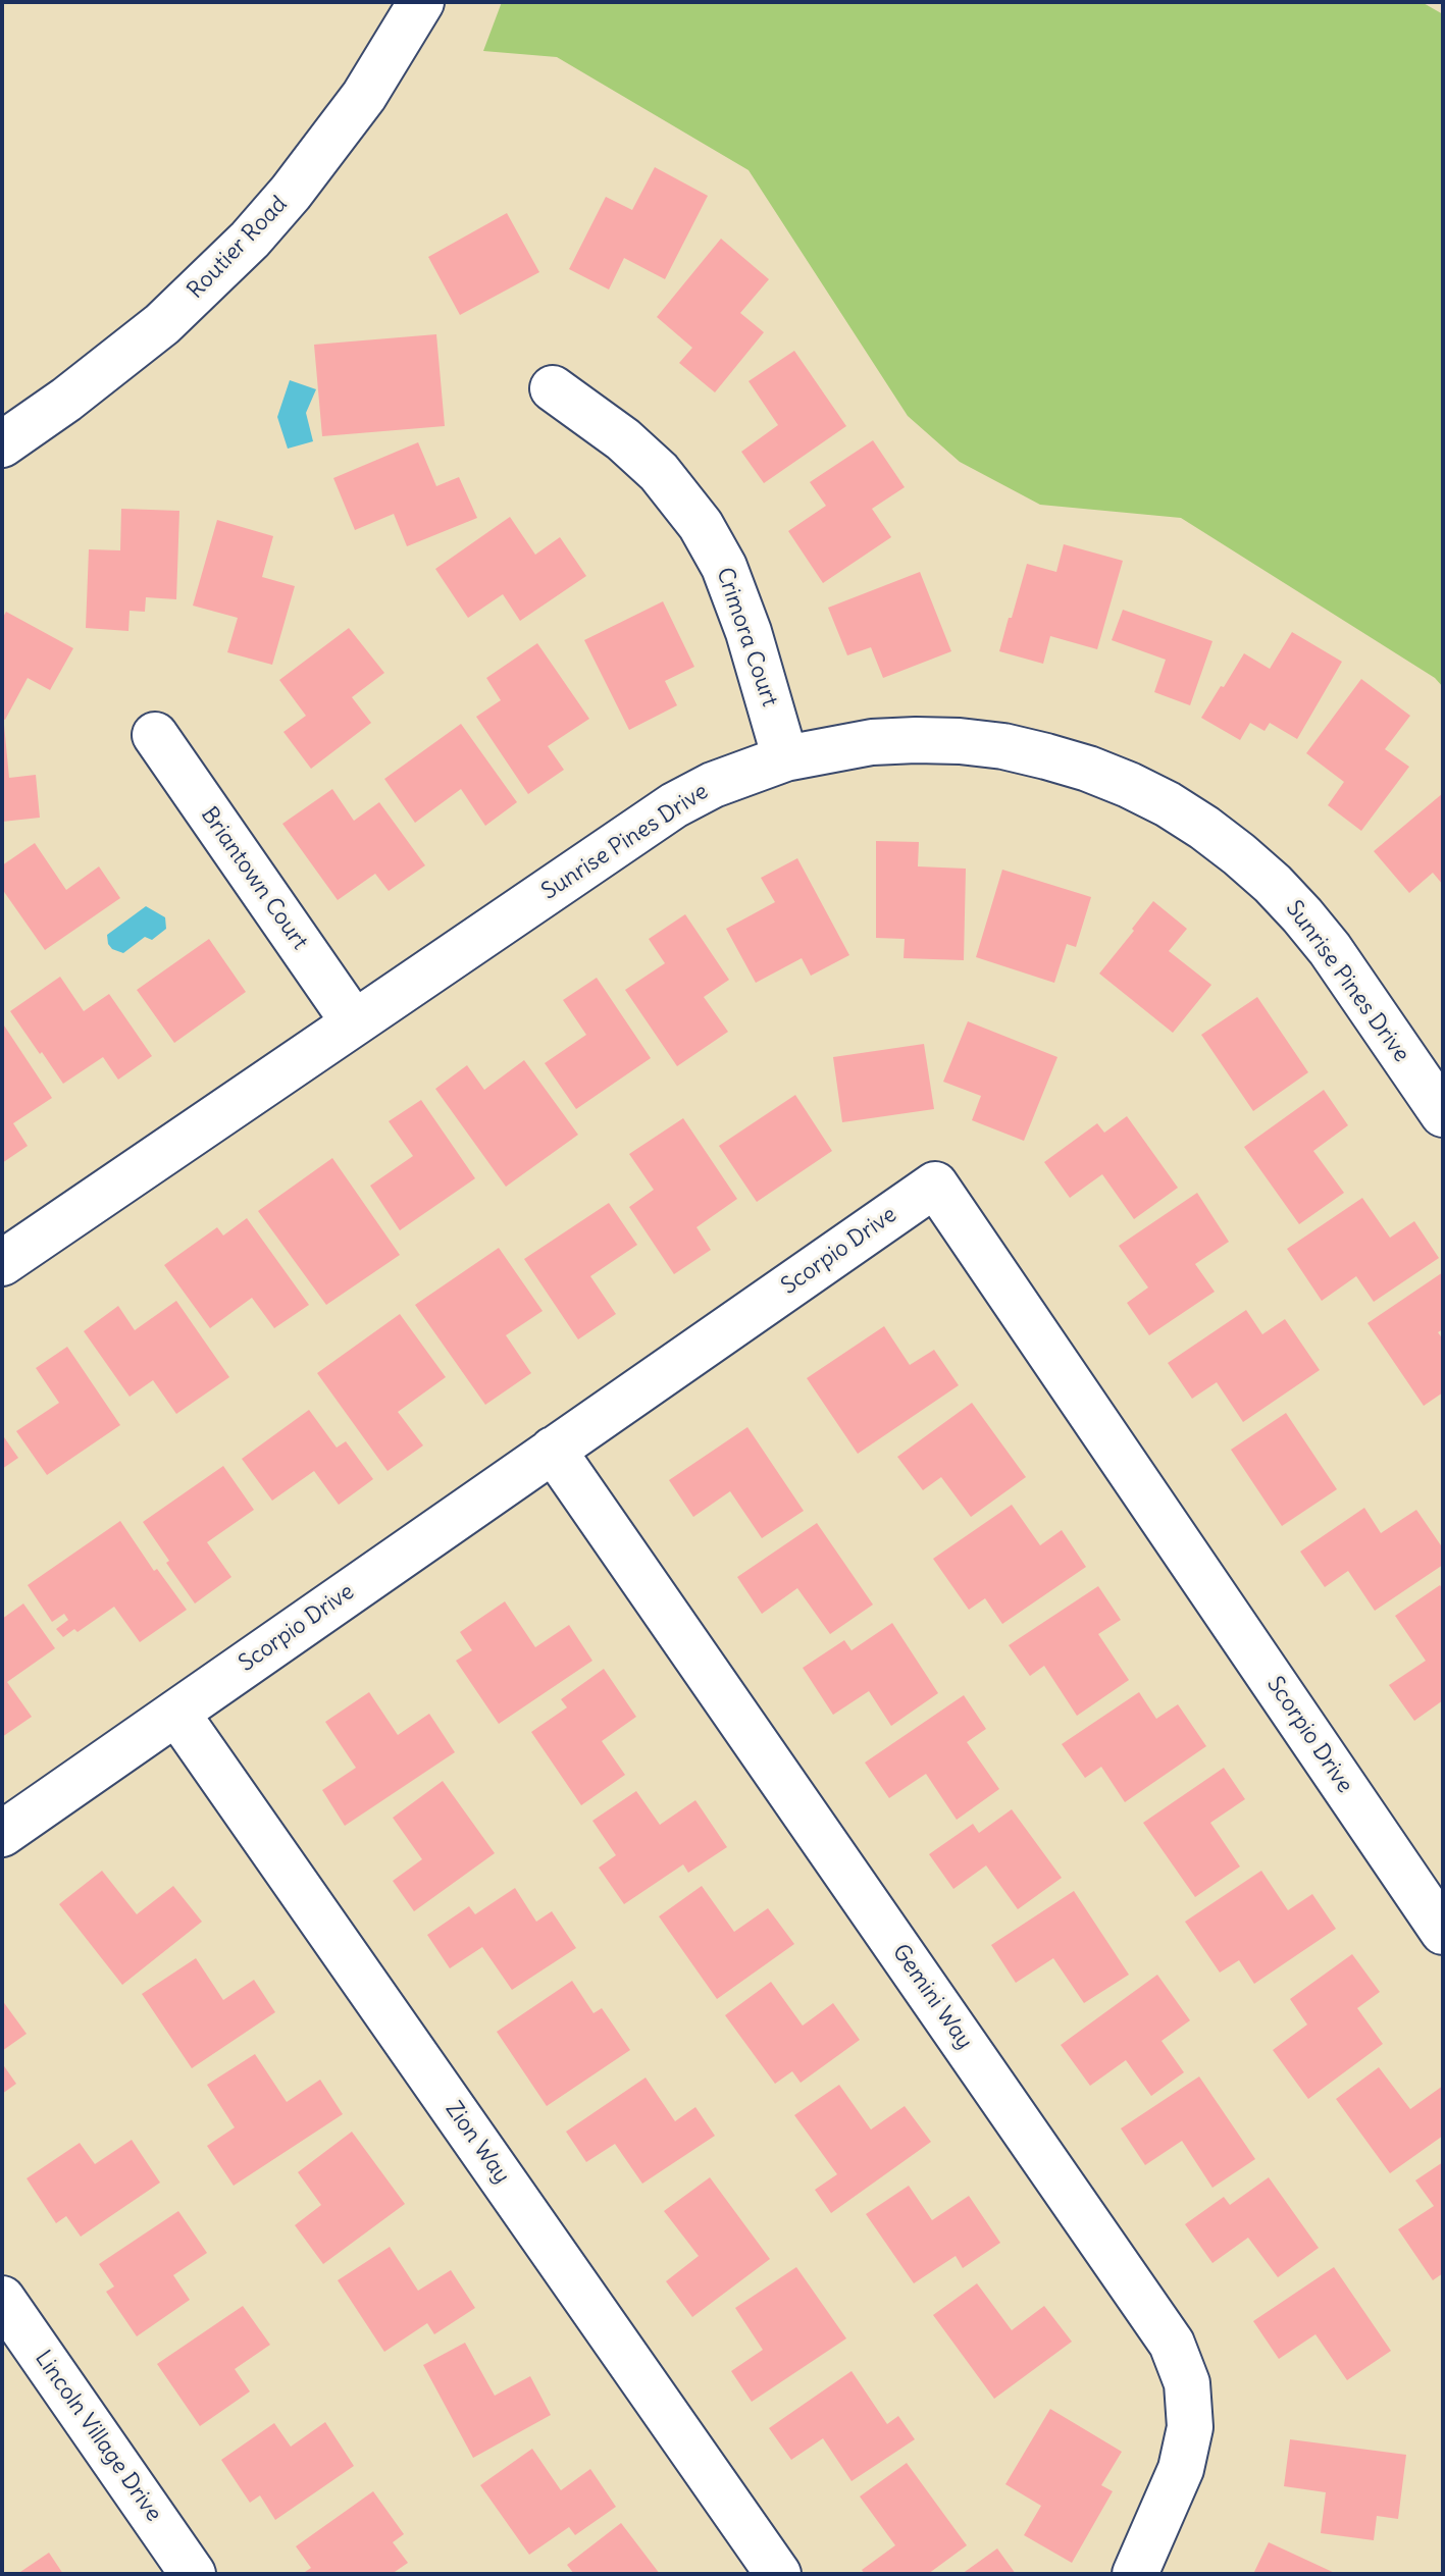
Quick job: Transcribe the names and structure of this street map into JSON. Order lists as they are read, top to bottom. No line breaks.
{"streets":{"street":["Routier Road","Crimora Court","Sunrise Pines Drive","Briantown Court","Scorpio Drive","Gemini Way","Zion Way","Lincoln Village Drive"]},"crossings":[["Crimora Court","Sunrise Pines Drive"],["Sunrise Pines Drive","Briantown Court"],["Scorpio Drive","Gemini Way"],["Scorpio Drive","Zion Way"]]}
